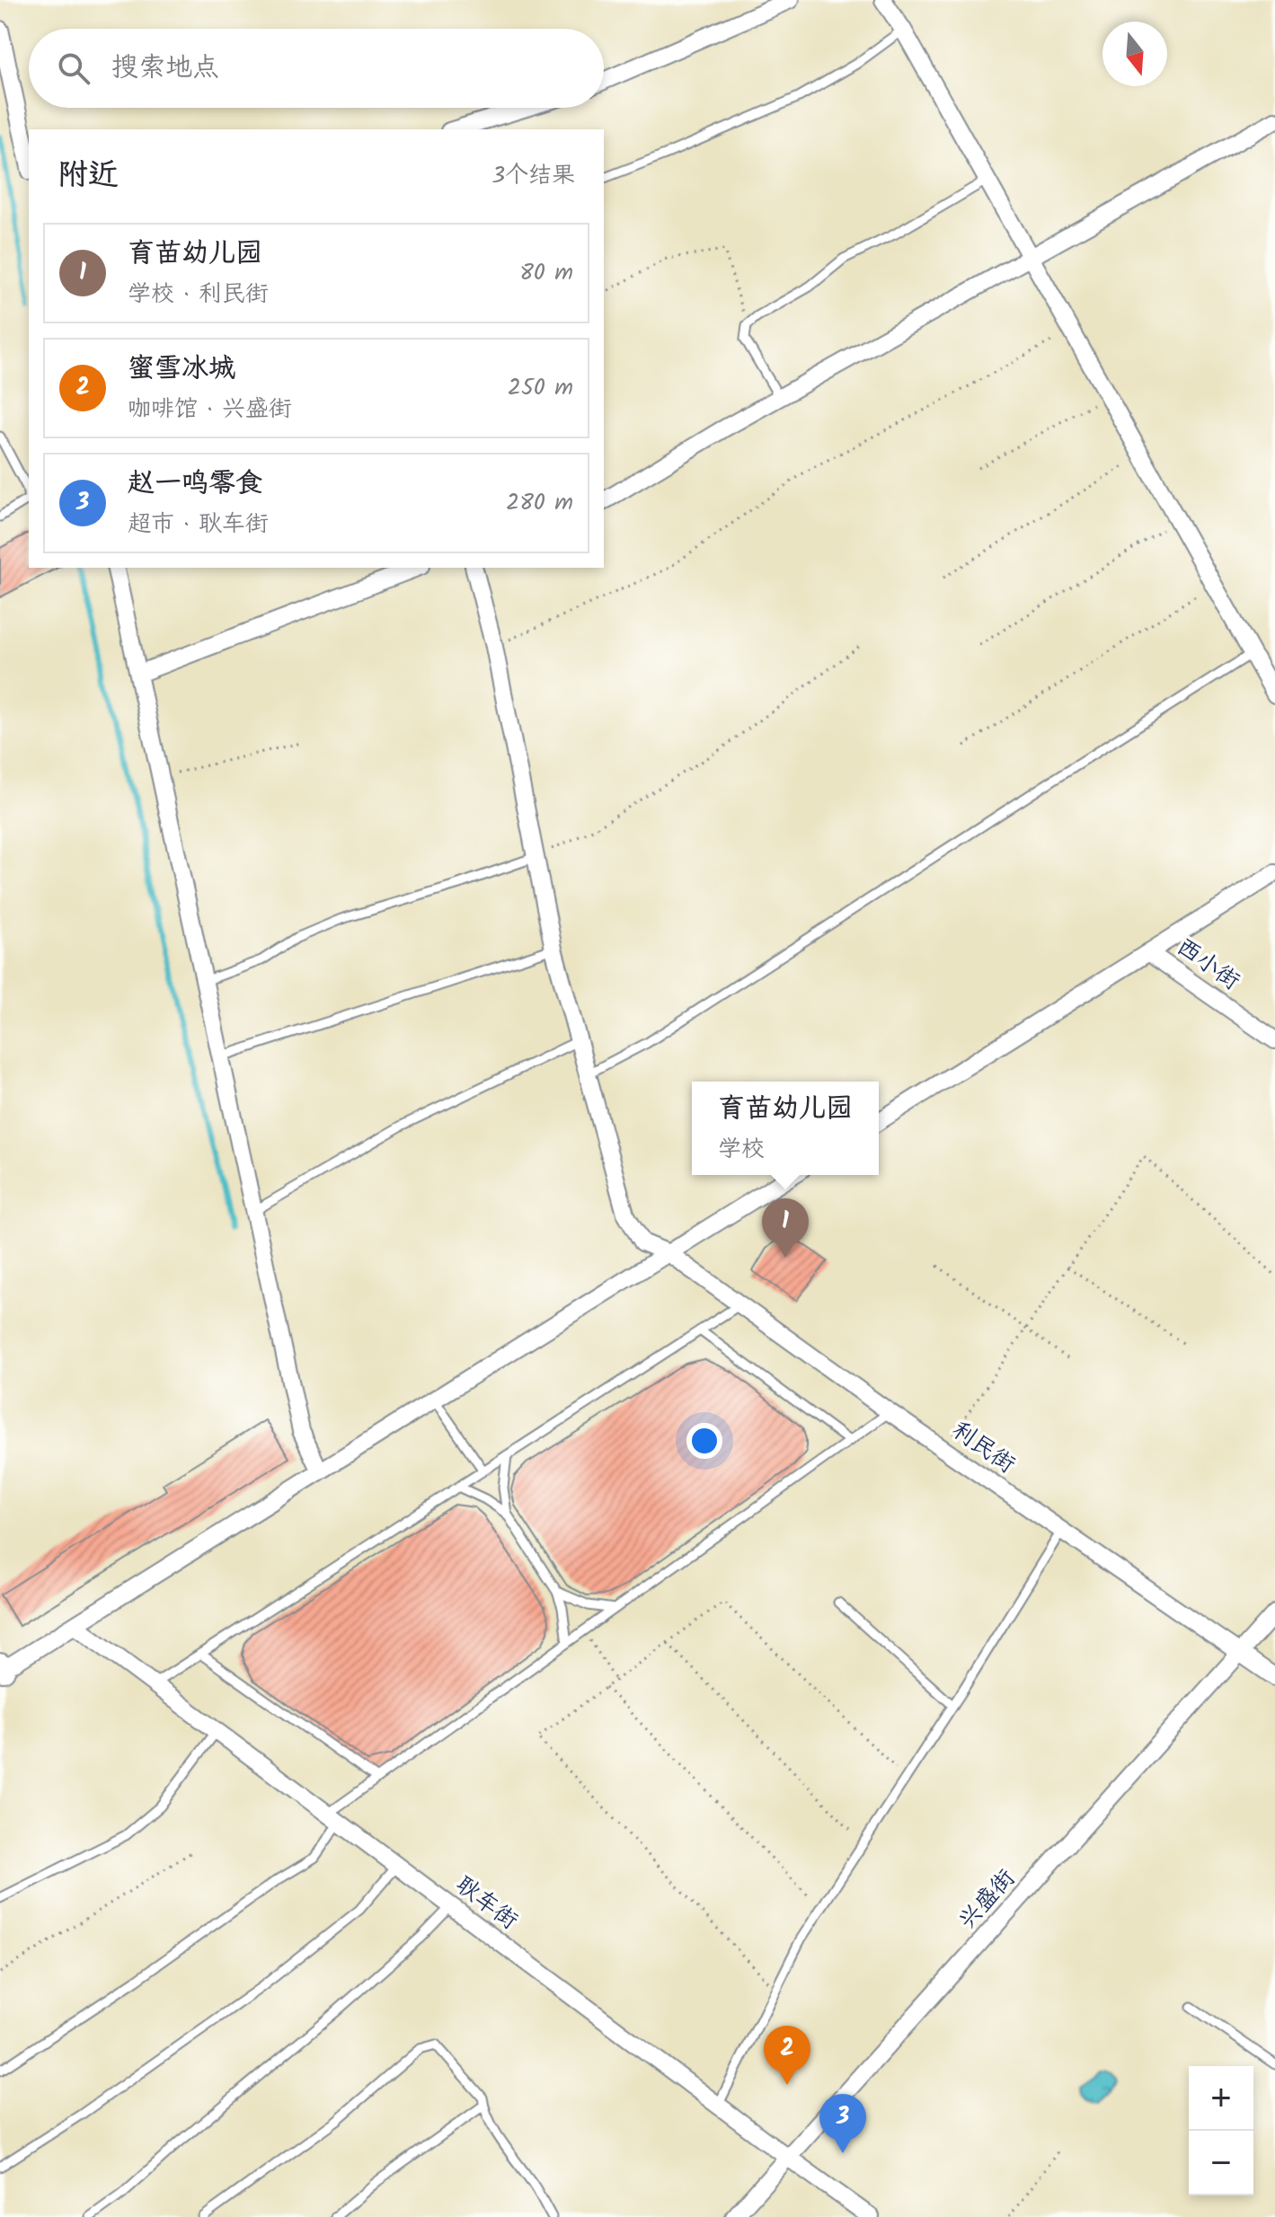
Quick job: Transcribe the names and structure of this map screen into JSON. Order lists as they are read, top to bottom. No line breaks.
{"streets":{"street":["西小街","利民街","兴盛街","耿车街"]},"crossings":[["利民街","兴盛街"],["兴盛街","耿车街"]],"north":"bottom","page":{"search":"搜索地点","heading":["附近","3个结果"],"list":[{"mark":"1","name":"育苗幼儿园","note":"学校 · 利民街","value":"80 m"},{"mark":"2","name":"蜜雪冰城","note":"咖啡馆 · 兴盛街","value":"250 m"},{"mark":"3","name":"赵一鸣零食","note":"超市 · 耿车街","value":"280 m"}],"popup":["育苗幼儿园","学校"],"pins":["1","2","3"],"map_buttons":["+","−"]}}
